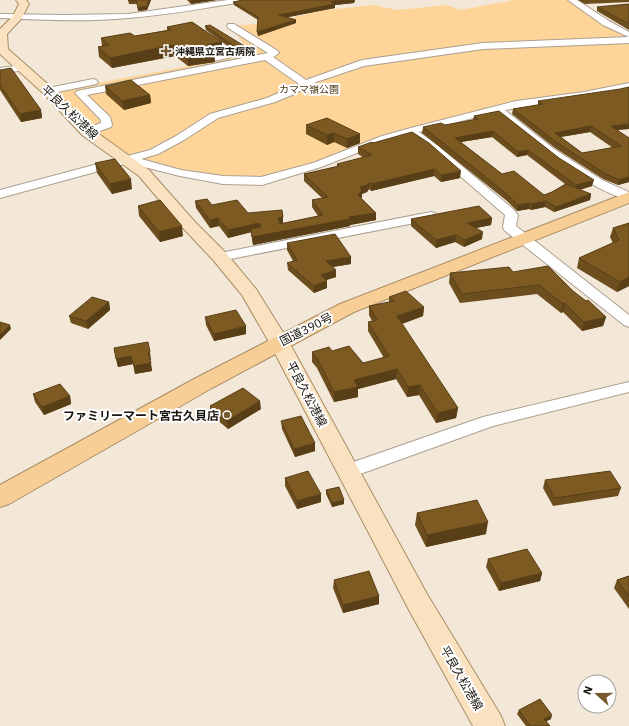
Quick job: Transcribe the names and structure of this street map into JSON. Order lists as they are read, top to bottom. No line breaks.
{"streets":{"highway":["国道390号"],"main road":["平良久松港線"]},"crossings":[["平良久松港線","国道390号"]],"parks":["カママ嶺公園"],"places":{"health":["沖縄県立宮古病院"],"other":["ファミリーマート宮古久貝店"]},"north":"left"}
